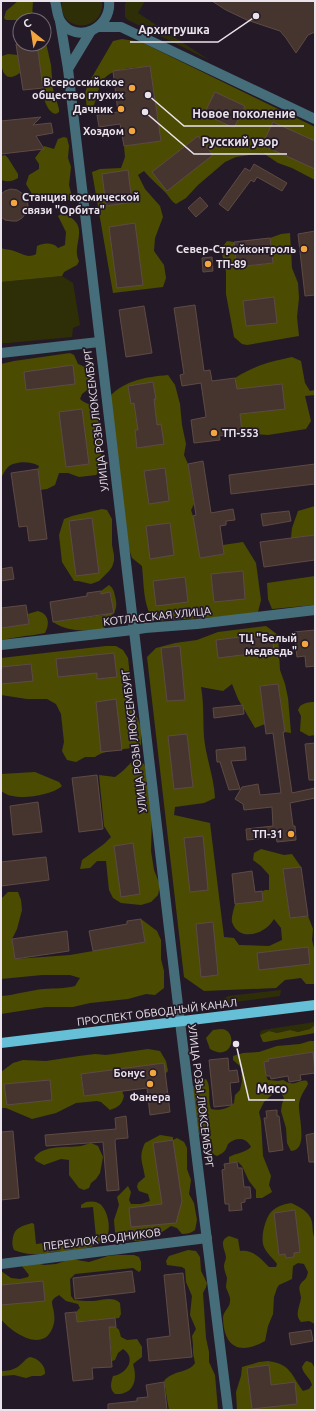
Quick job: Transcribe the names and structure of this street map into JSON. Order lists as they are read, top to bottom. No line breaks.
{"streets":{"main road":["ПРОСПЕКТ ОБВОДНЫЙ КАНАЛ"],"street":["УЛИЦА РОЗЫ ЛЮКСЕМБУРГ","КОТЛАССКАЯ УЛИЦА","ПЕРЕУЛОК ВОДНИКОВ"]},"crossings":[["УЛИЦА РОЗЫ ЛЮКСЕМБУРГ","КОТЛАССКАЯ УЛИЦА"],["УЛИЦА РОЗЫ ЛЮКСЕМБУРГ","ПРОСПЕКТ ОБВОДНЫЙ КАНАЛ"],["УЛИЦА РОЗЫ ЛЮКСЕМБУРГ","ПЕРЕУЛОК ВОДНИКОВ"]],"places":["Архигрушка","Всероссийское общество глухих","Новое поколение","Дачник","Русский узор","Хоздом","Станция космической связи \"Орбита\"","Север-Стройконтроль","ТП-89","ТП-553","ТЦ \"Белый медведь\"","ТП-31","Мясо","Бонус","Фанера"],"north":"top left"}
